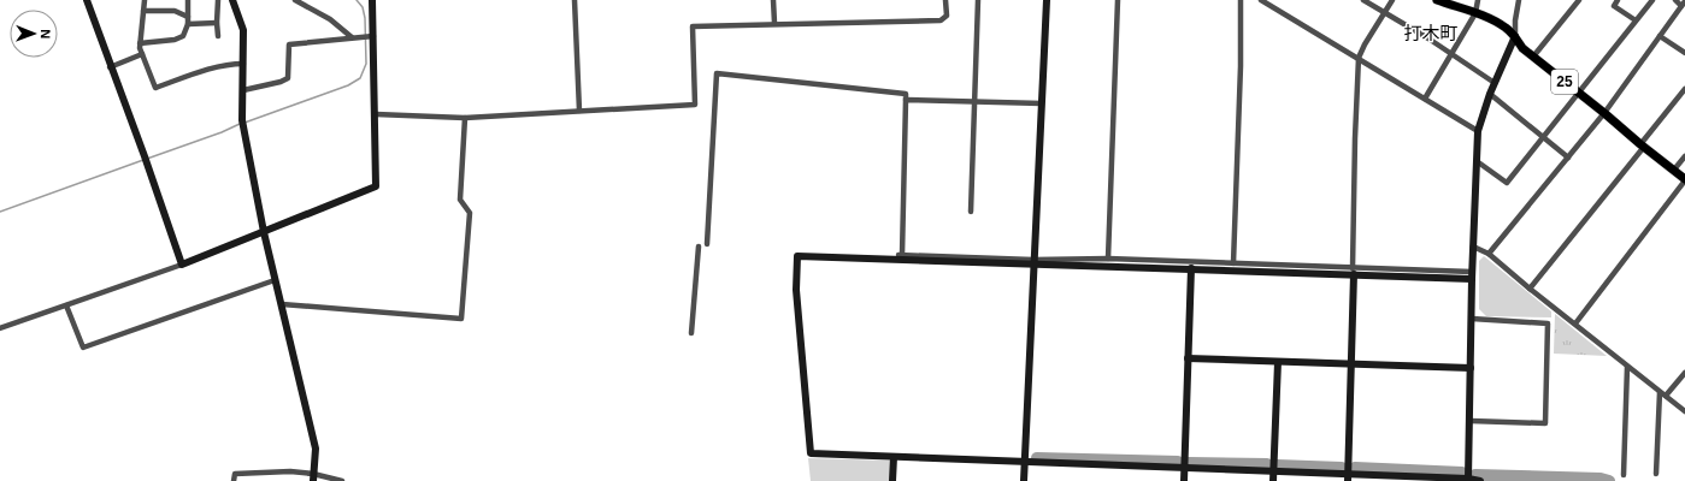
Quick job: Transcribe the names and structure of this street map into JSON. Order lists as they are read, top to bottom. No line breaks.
{"streets":{"main road":["25"]},"districts":["打木町"],"north":"right"}
